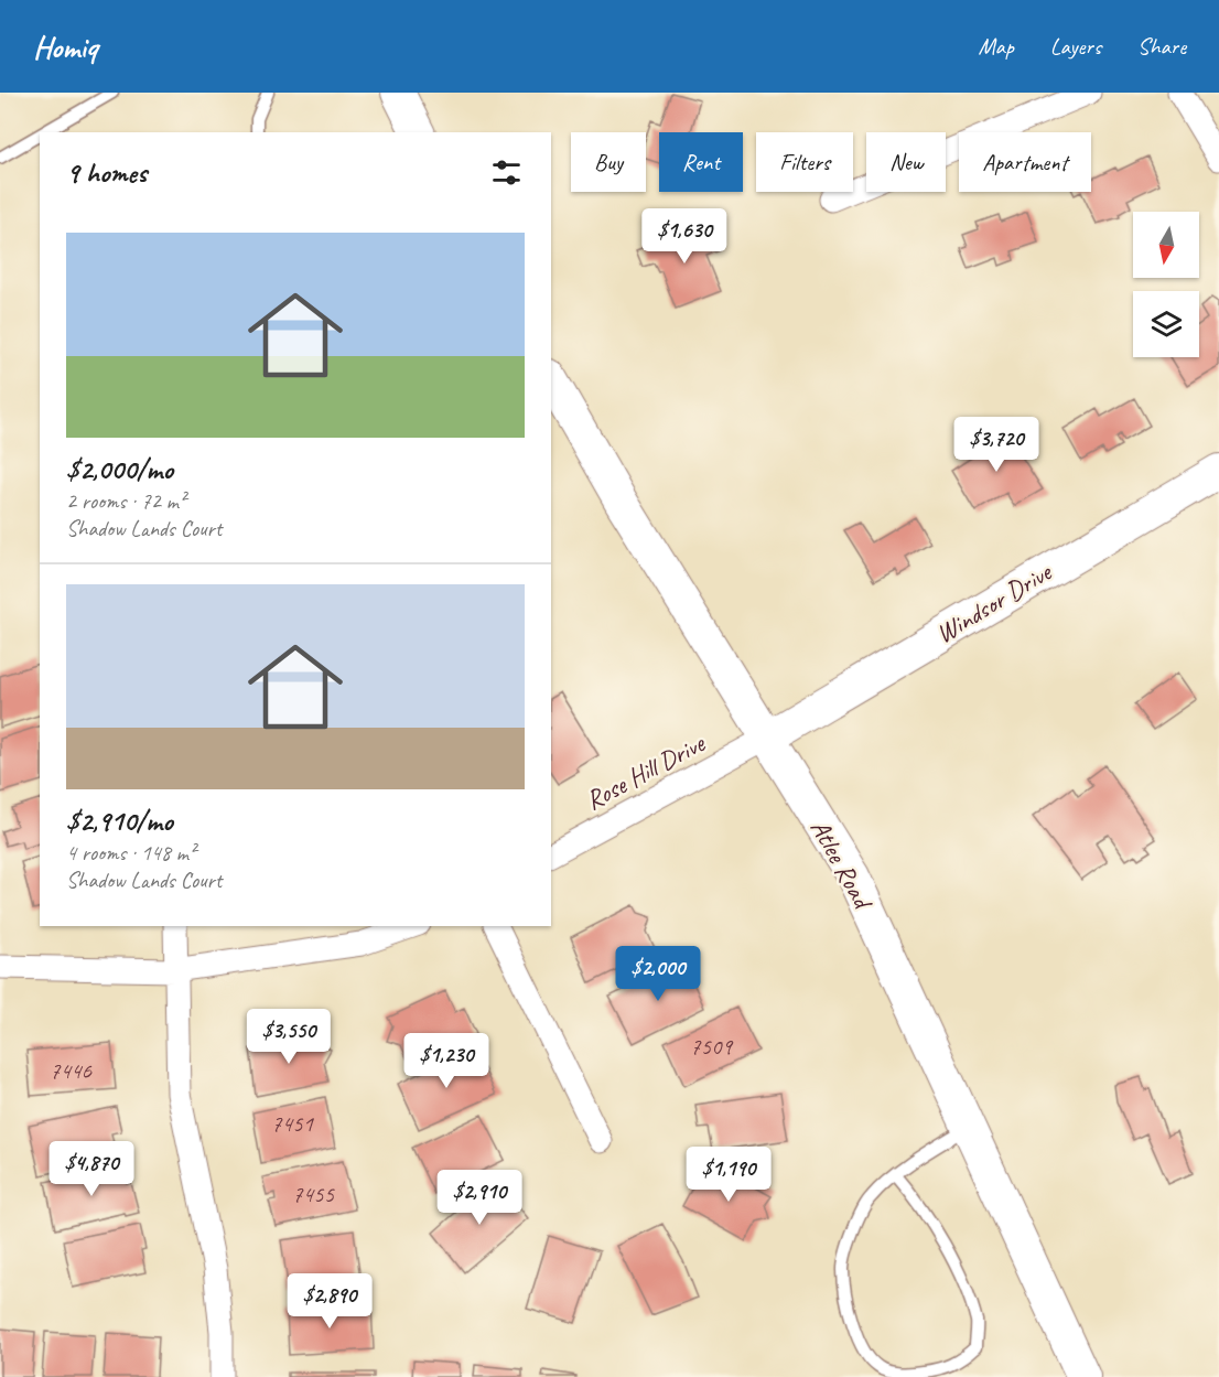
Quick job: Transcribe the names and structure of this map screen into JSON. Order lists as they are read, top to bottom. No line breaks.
{"streets":{"main road":["Windsor Drive","Atlee Road"],"street":["Rose Hill Drive"]},"crossings":[["Windsor Drive","Rose Hill Drive"],["Windsor Drive","Atlee Road"],["Rose Hill Drive","Atlee Road"]],"house_numbers":["7509","7446","7451","7455"],"north":"bottom","page":{"header":"Homiq","nav":["Map","Layers","Share"],"chip":["Buy","Rent","Filters","New","Apartment"],"heading":"9 homes","price":["$1,630","$3,720","$2,000","$3,550","$1,230","$4,870","$1,190","$2,910","$2,890"],"list":[{"name":"$2,000/mo","note":"2 rooms · 72 m² · Shadow Lands Court"},{"name":"$2,910/mo","note":"4 rooms · 148 m² · Shadow Lands Court"}]}}
